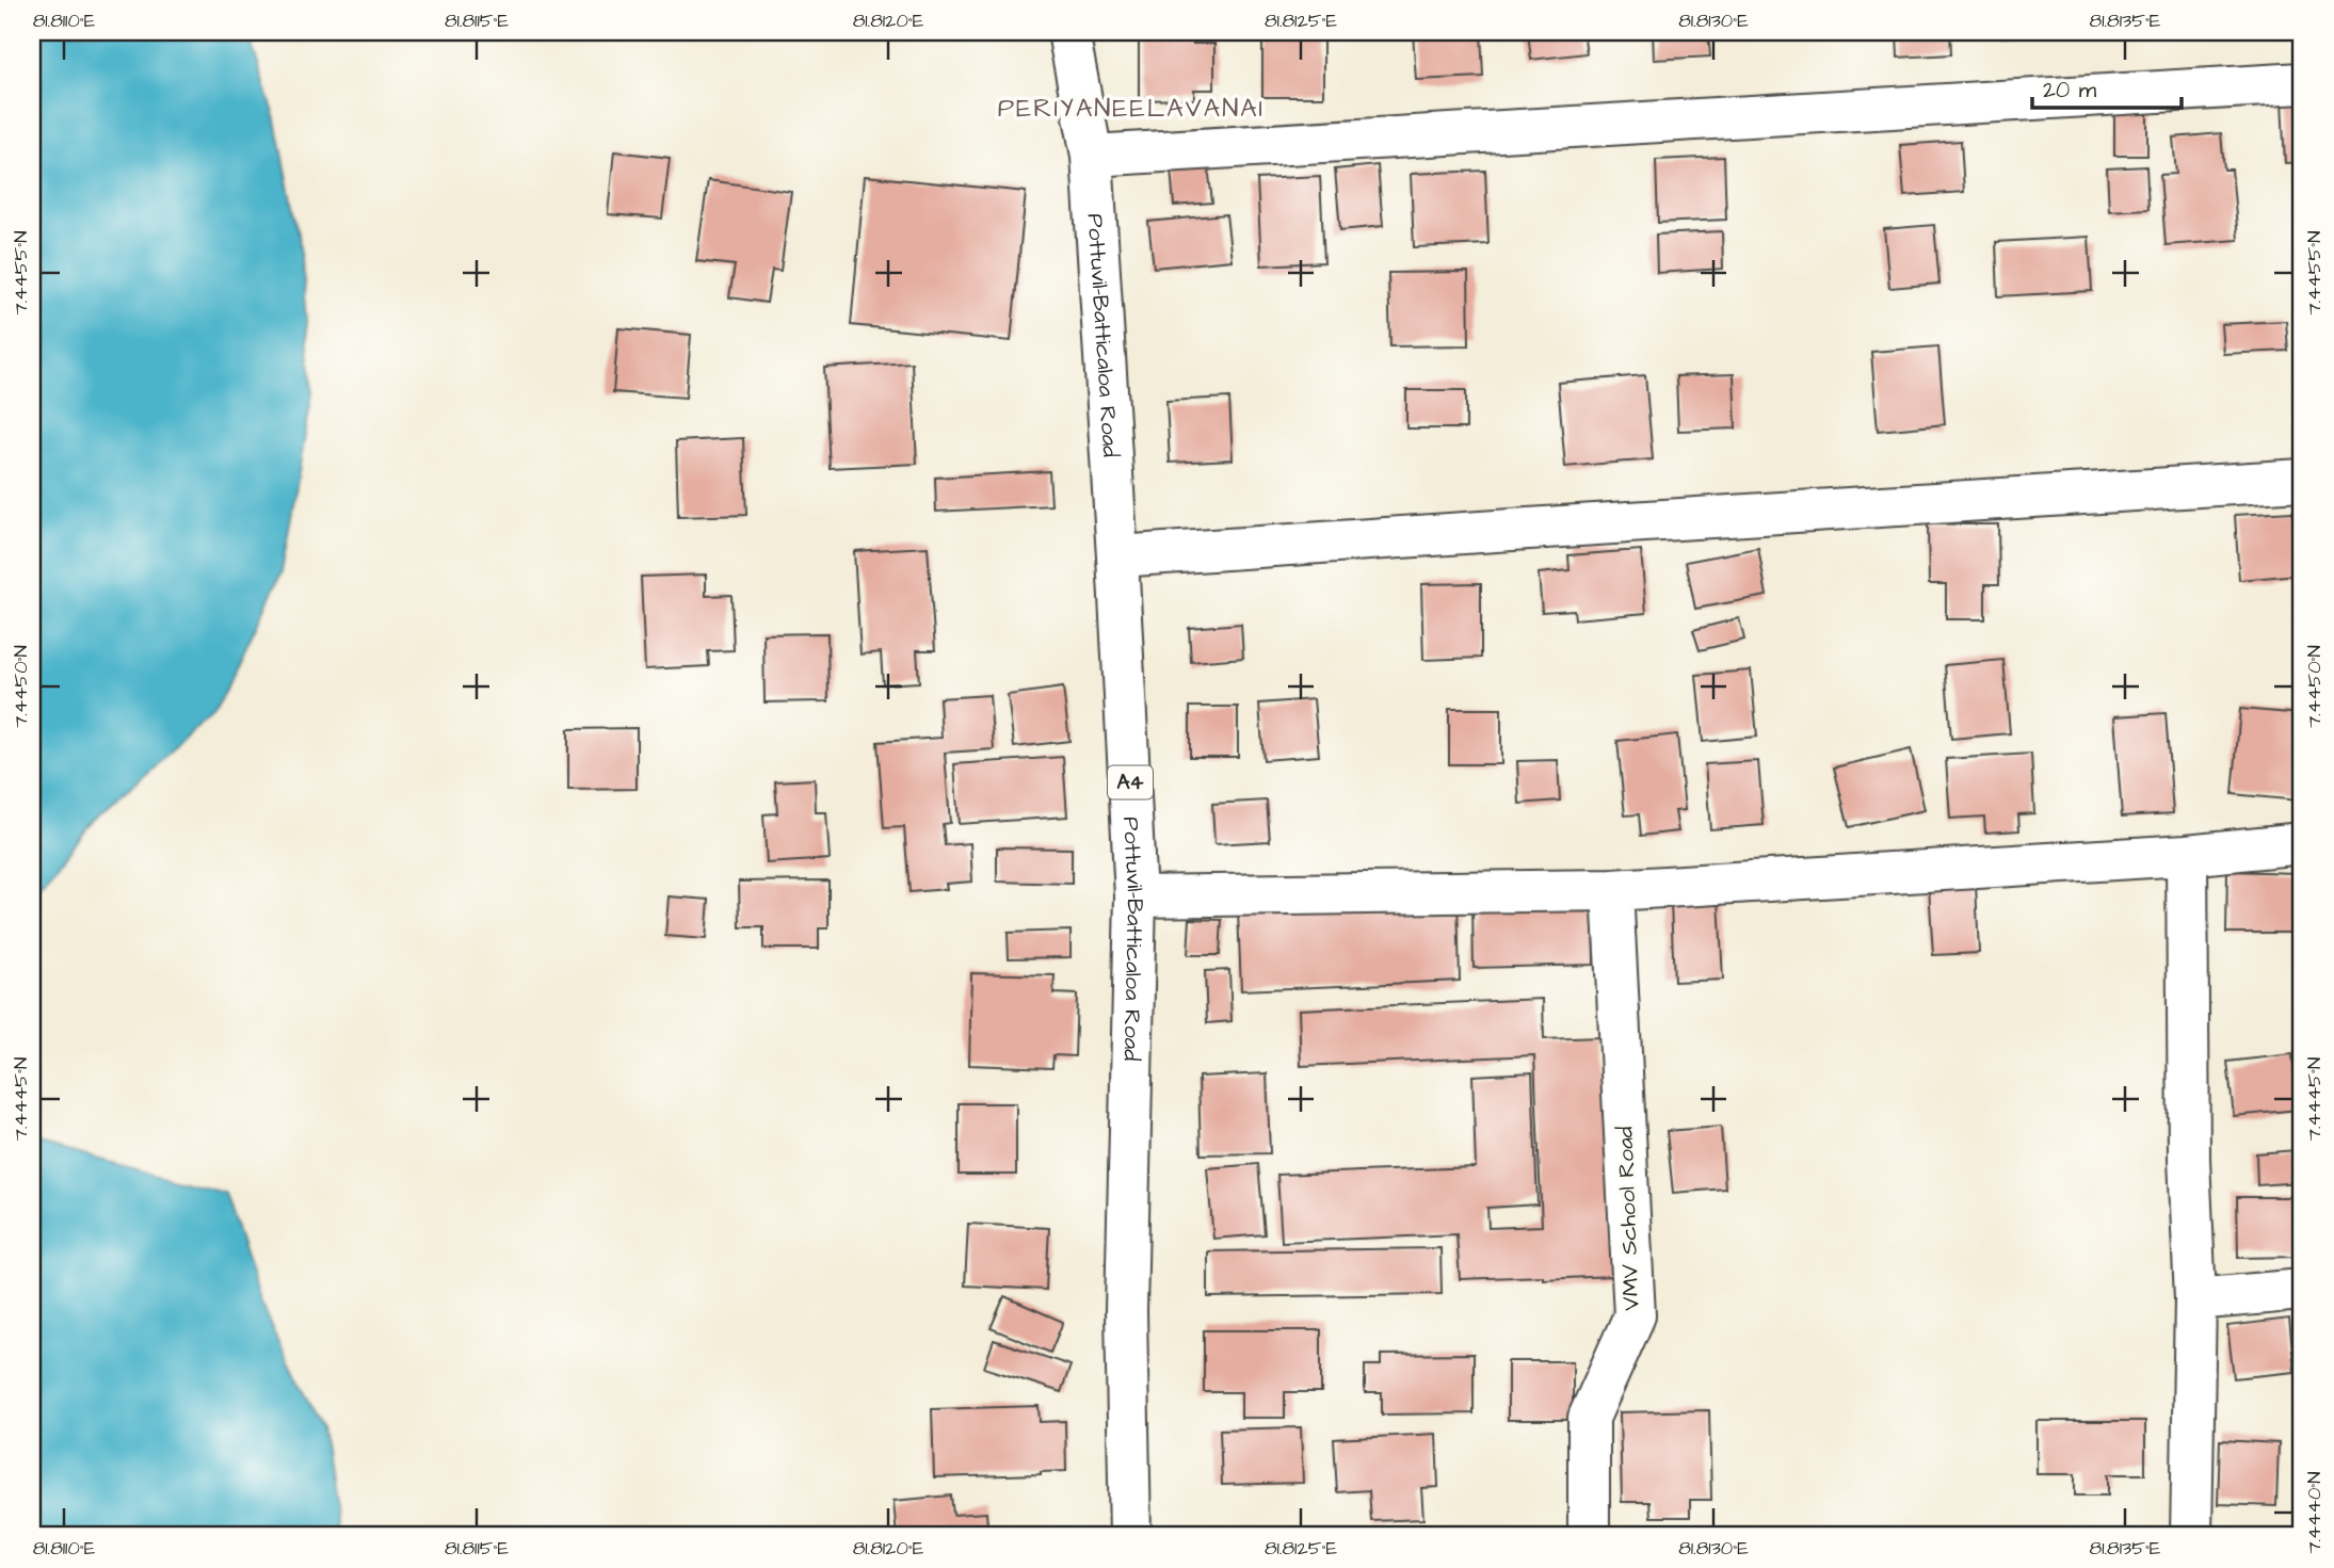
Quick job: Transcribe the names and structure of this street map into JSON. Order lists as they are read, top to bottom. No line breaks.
{"streets":{"main road":["Pottuvil-Batticaloa Road","A4","VMV School Road"]},"districts":["PERIYANEELAVANAI"],"scale_bar":"20 m","coordinates":["81.8110°E","81.8115°E","81.8120°E","81.8125°E","81.8130°E","81.8135°E","7.4455°N","7.4450°N","7.4445°N","7.4440°N"]}
